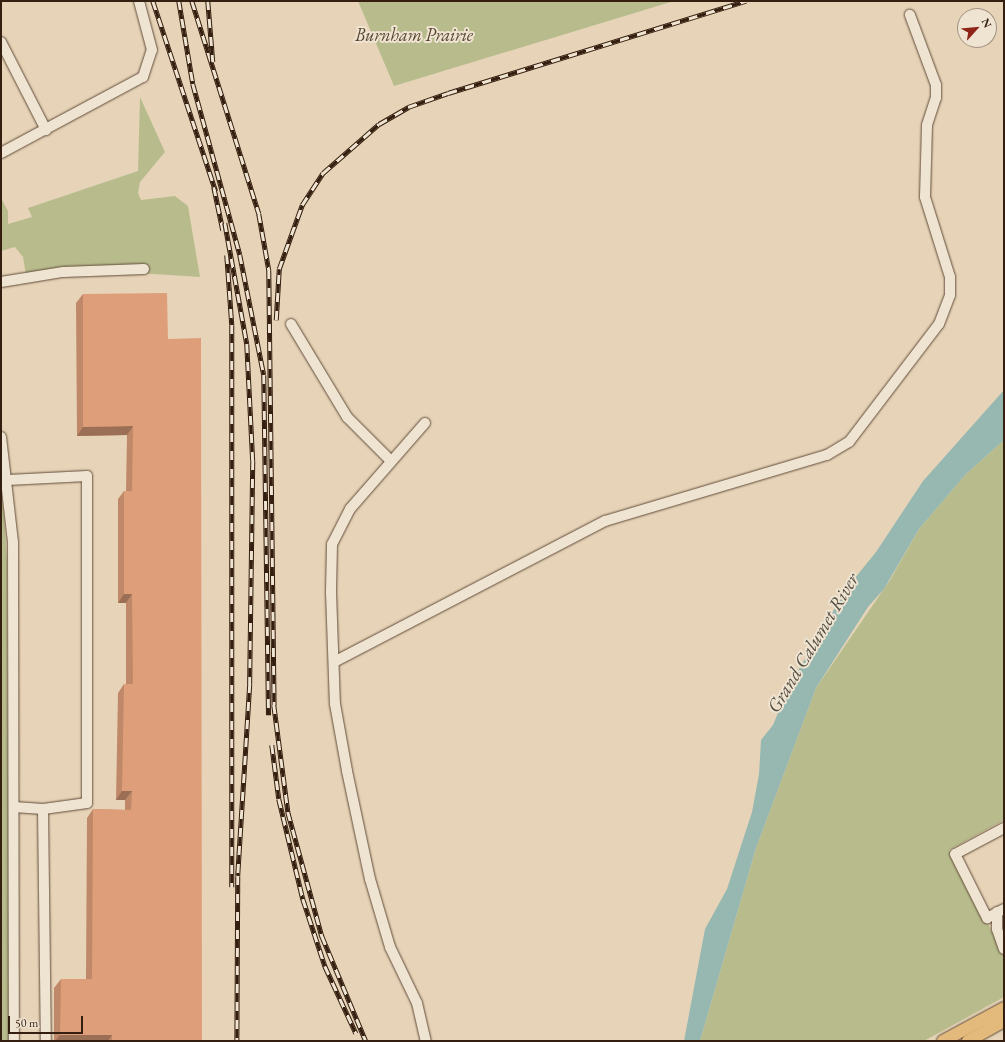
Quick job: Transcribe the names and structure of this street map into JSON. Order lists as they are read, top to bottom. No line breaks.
{"water":["Grand Calumet River"],"parks":["Burnham Prairie"],"scale_bar":"50 m","north":"top right"}
